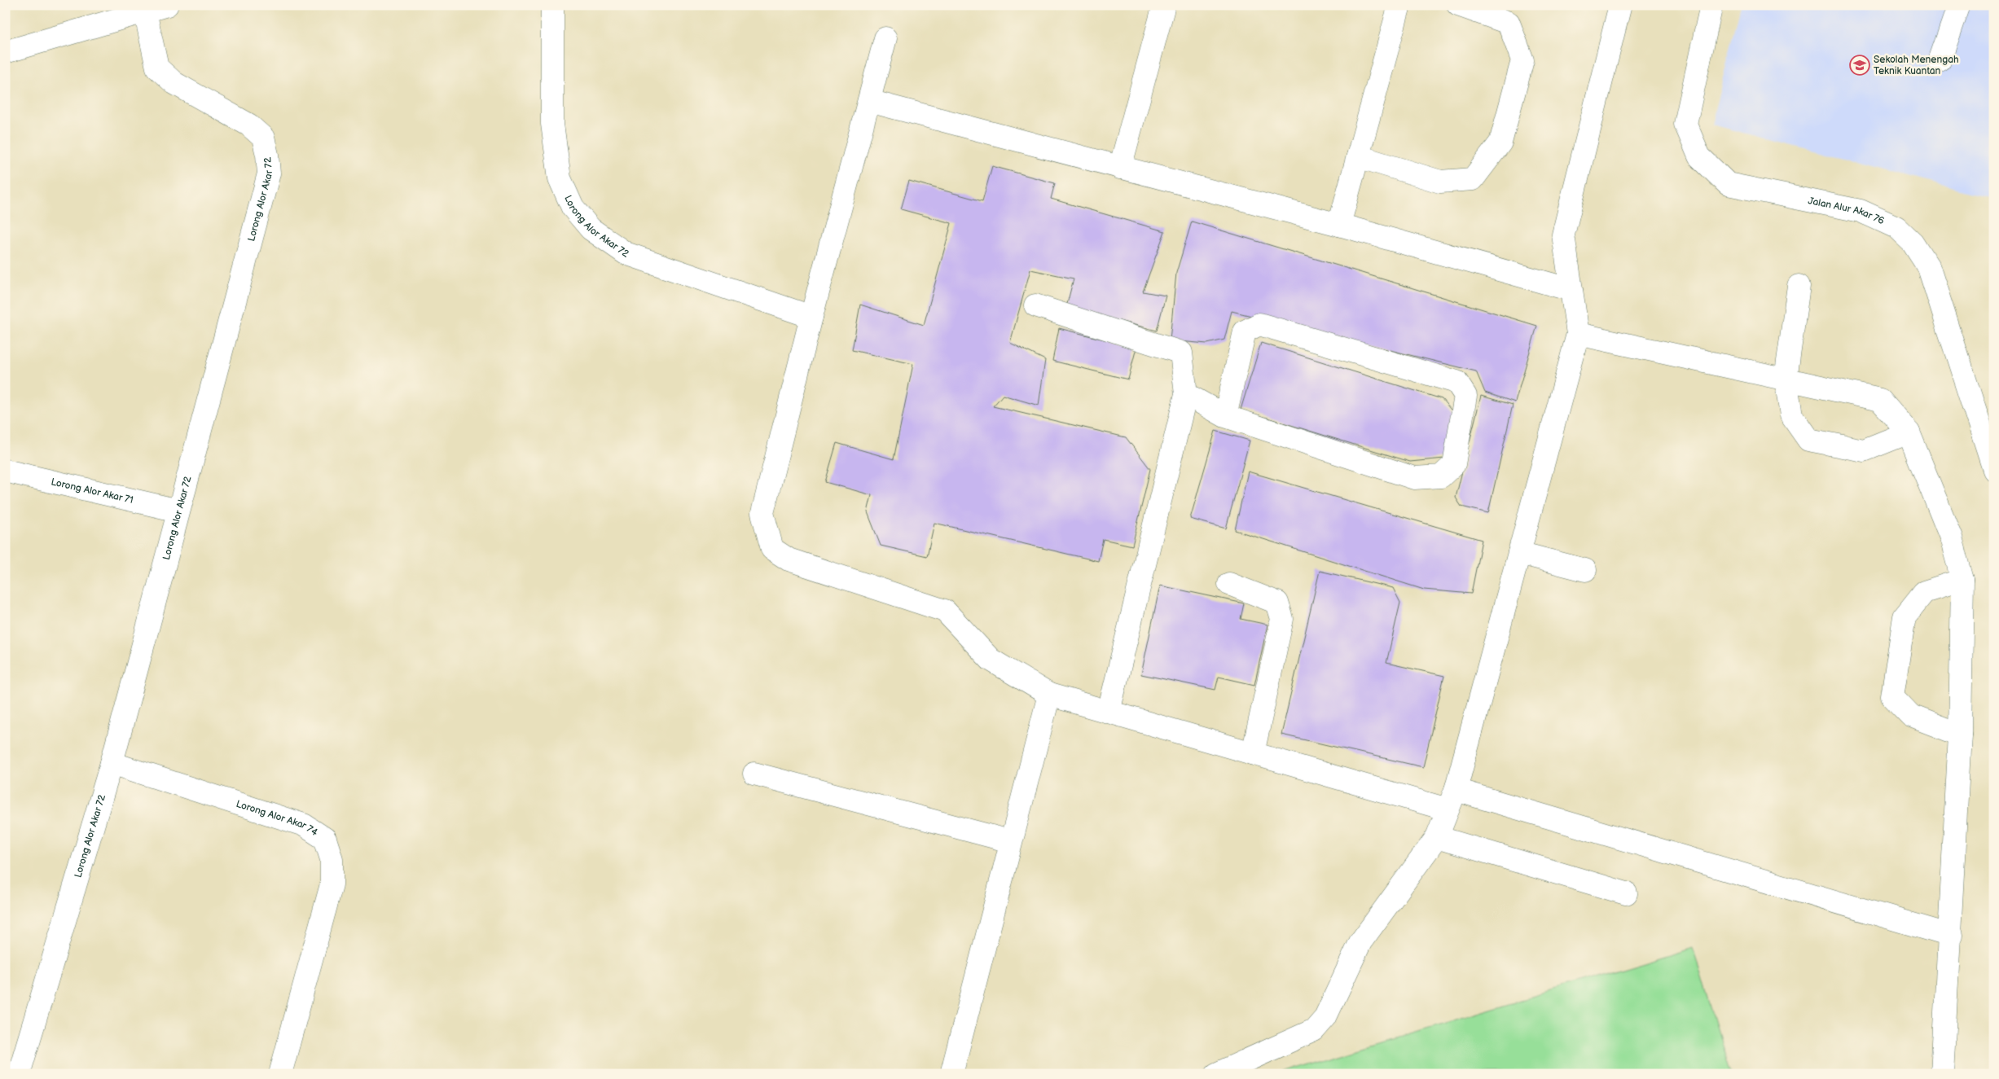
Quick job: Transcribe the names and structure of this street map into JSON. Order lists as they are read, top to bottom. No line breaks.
{"streets":{"street":["Lorong Alor Akar 72","Jalan Alur Akar 76","Lorong Alor Akar 71","Lorong Alor Akar 74"]},"crossings":[["Lorong Alor Akar 72","Lorong Alor Akar 71"],["Lorong Alor Akar 72","Lorong Alor Akar 74"]],"places":{"school or university":["Sekolah Menengah Teknik Kuantan"]}}
